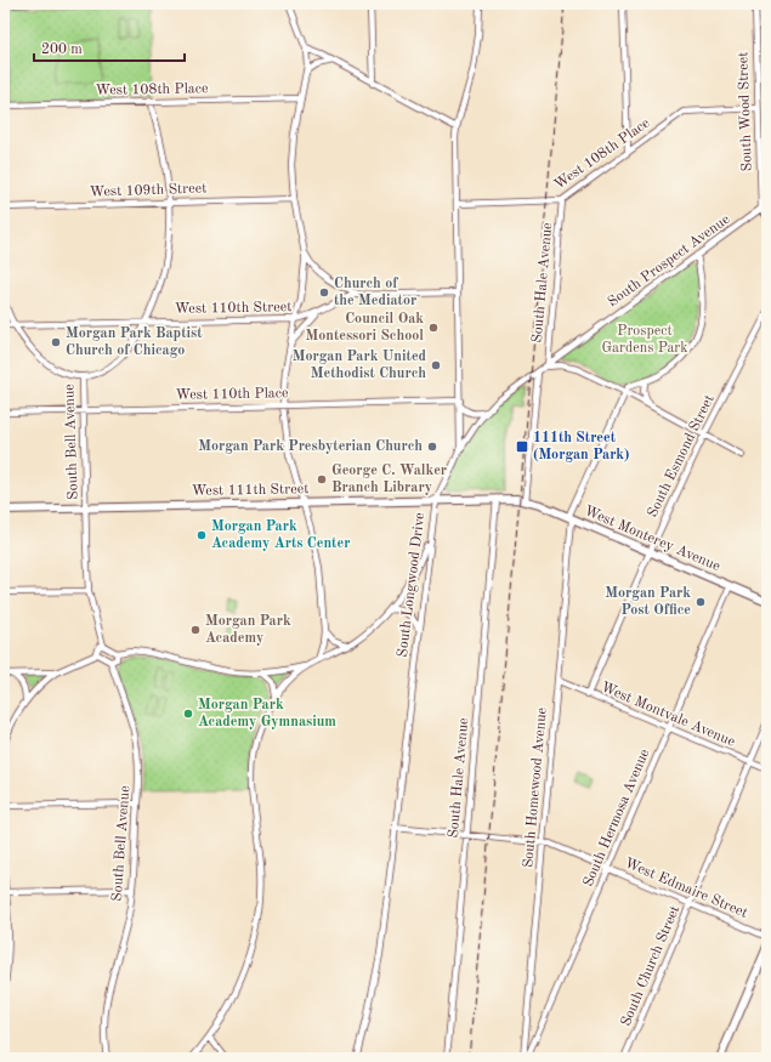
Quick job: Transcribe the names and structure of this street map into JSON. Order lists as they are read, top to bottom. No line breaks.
{"streets":{"main road":["West 111th Street","West Monterey Avenue"],"street":["West 108th Place","South Wood Street","West 109th Street","South Prospect Avenue","South Hale Avenue","West 110th Street","West 110th Place","South Bell Avenue","South Esmond Street","South Longwood Drive","West Montvale Avenue","South Homewood Avenue","South Hermosa Avenue","West Edmaire Street","South Church Street"]},"crossings":[["West 108th Place","South Wood Street"],["West 108th Place","South Hale Avenue"],["West 108th Place","South Bell Avenue"],["West 108th Place","South Longwood Drive"],["South Wood Street","South Prospect Avenue"],["West 109th Street","South Bell Avenue"],["South Prospect Avenue","South Hale Avenue"],["South Prospect Avenue","South Longwood Drive"],["South Hale Avenue","West 111th Street"],["South Hale Avenue","West Edmaire Street"],["West 110th Street","South Bell Avenue"],["West 110th Street","South Longwood Drive"],["West 110th Place","South Bell Avenue"],["West 110th Place","South Longwood Drive"],["South Bell Avenue","West 111th Street"],["South Esmond Street","West Monterey Avenue"],["South Esmond Street","West Montvale Avenue"],["West 111th Street","West Monterey Avenue"],["West 111th Street","South Longwood Drive"],["West Monterey Avenue","South Homewood Avenue"],["West Monterey Avenue","South Hermosa Avenue"],["South Longwood Drive","West Edmaire Street"],["West Montvale Avenue","South Homewood Avenue"],["West Montvale Avenue","South Hermosa Avenue"],["West Montvale Avenue","South Church Street"],["South Homewood Avenue","West Edmaire Street"],["South Hermosa Avenue","West Edmaire Street"],["West Edmaire Street","South Church Street"]],"parks":["Prospect Gardens Park"],"places":{"other":["Church of the Mediator","Council Oak Montessori School","Morgan Park Baptist Church of Chicago","Morgan Park United Methodist Church","Morgan Park Presbyterian Church","George C. Walker Branch Library","Morgan Park Academy Arts Center","Morgan Park Post Office","Morgan Park Academy","Morgan Park Academy Gymnasium"],"transit":["111th Street (Morgan Park)"]},"scale_bar":"200 m"}
